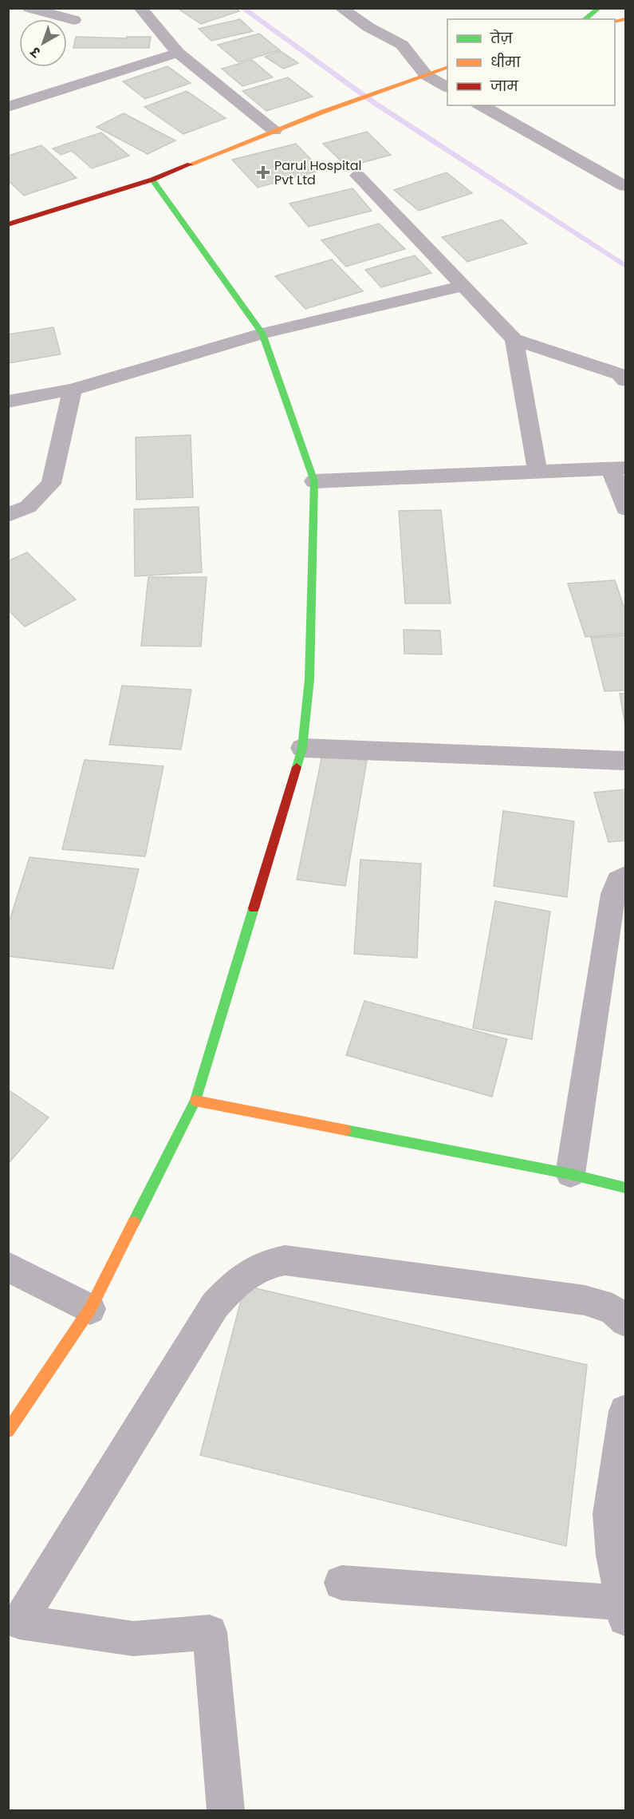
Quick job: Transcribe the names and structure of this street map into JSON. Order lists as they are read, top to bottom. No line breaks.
{"places":{"health":["Parul Hospital Pvt Ltd"]},"legend":["तेज़","धीमा","जाम"],"north":"bottom left"}
